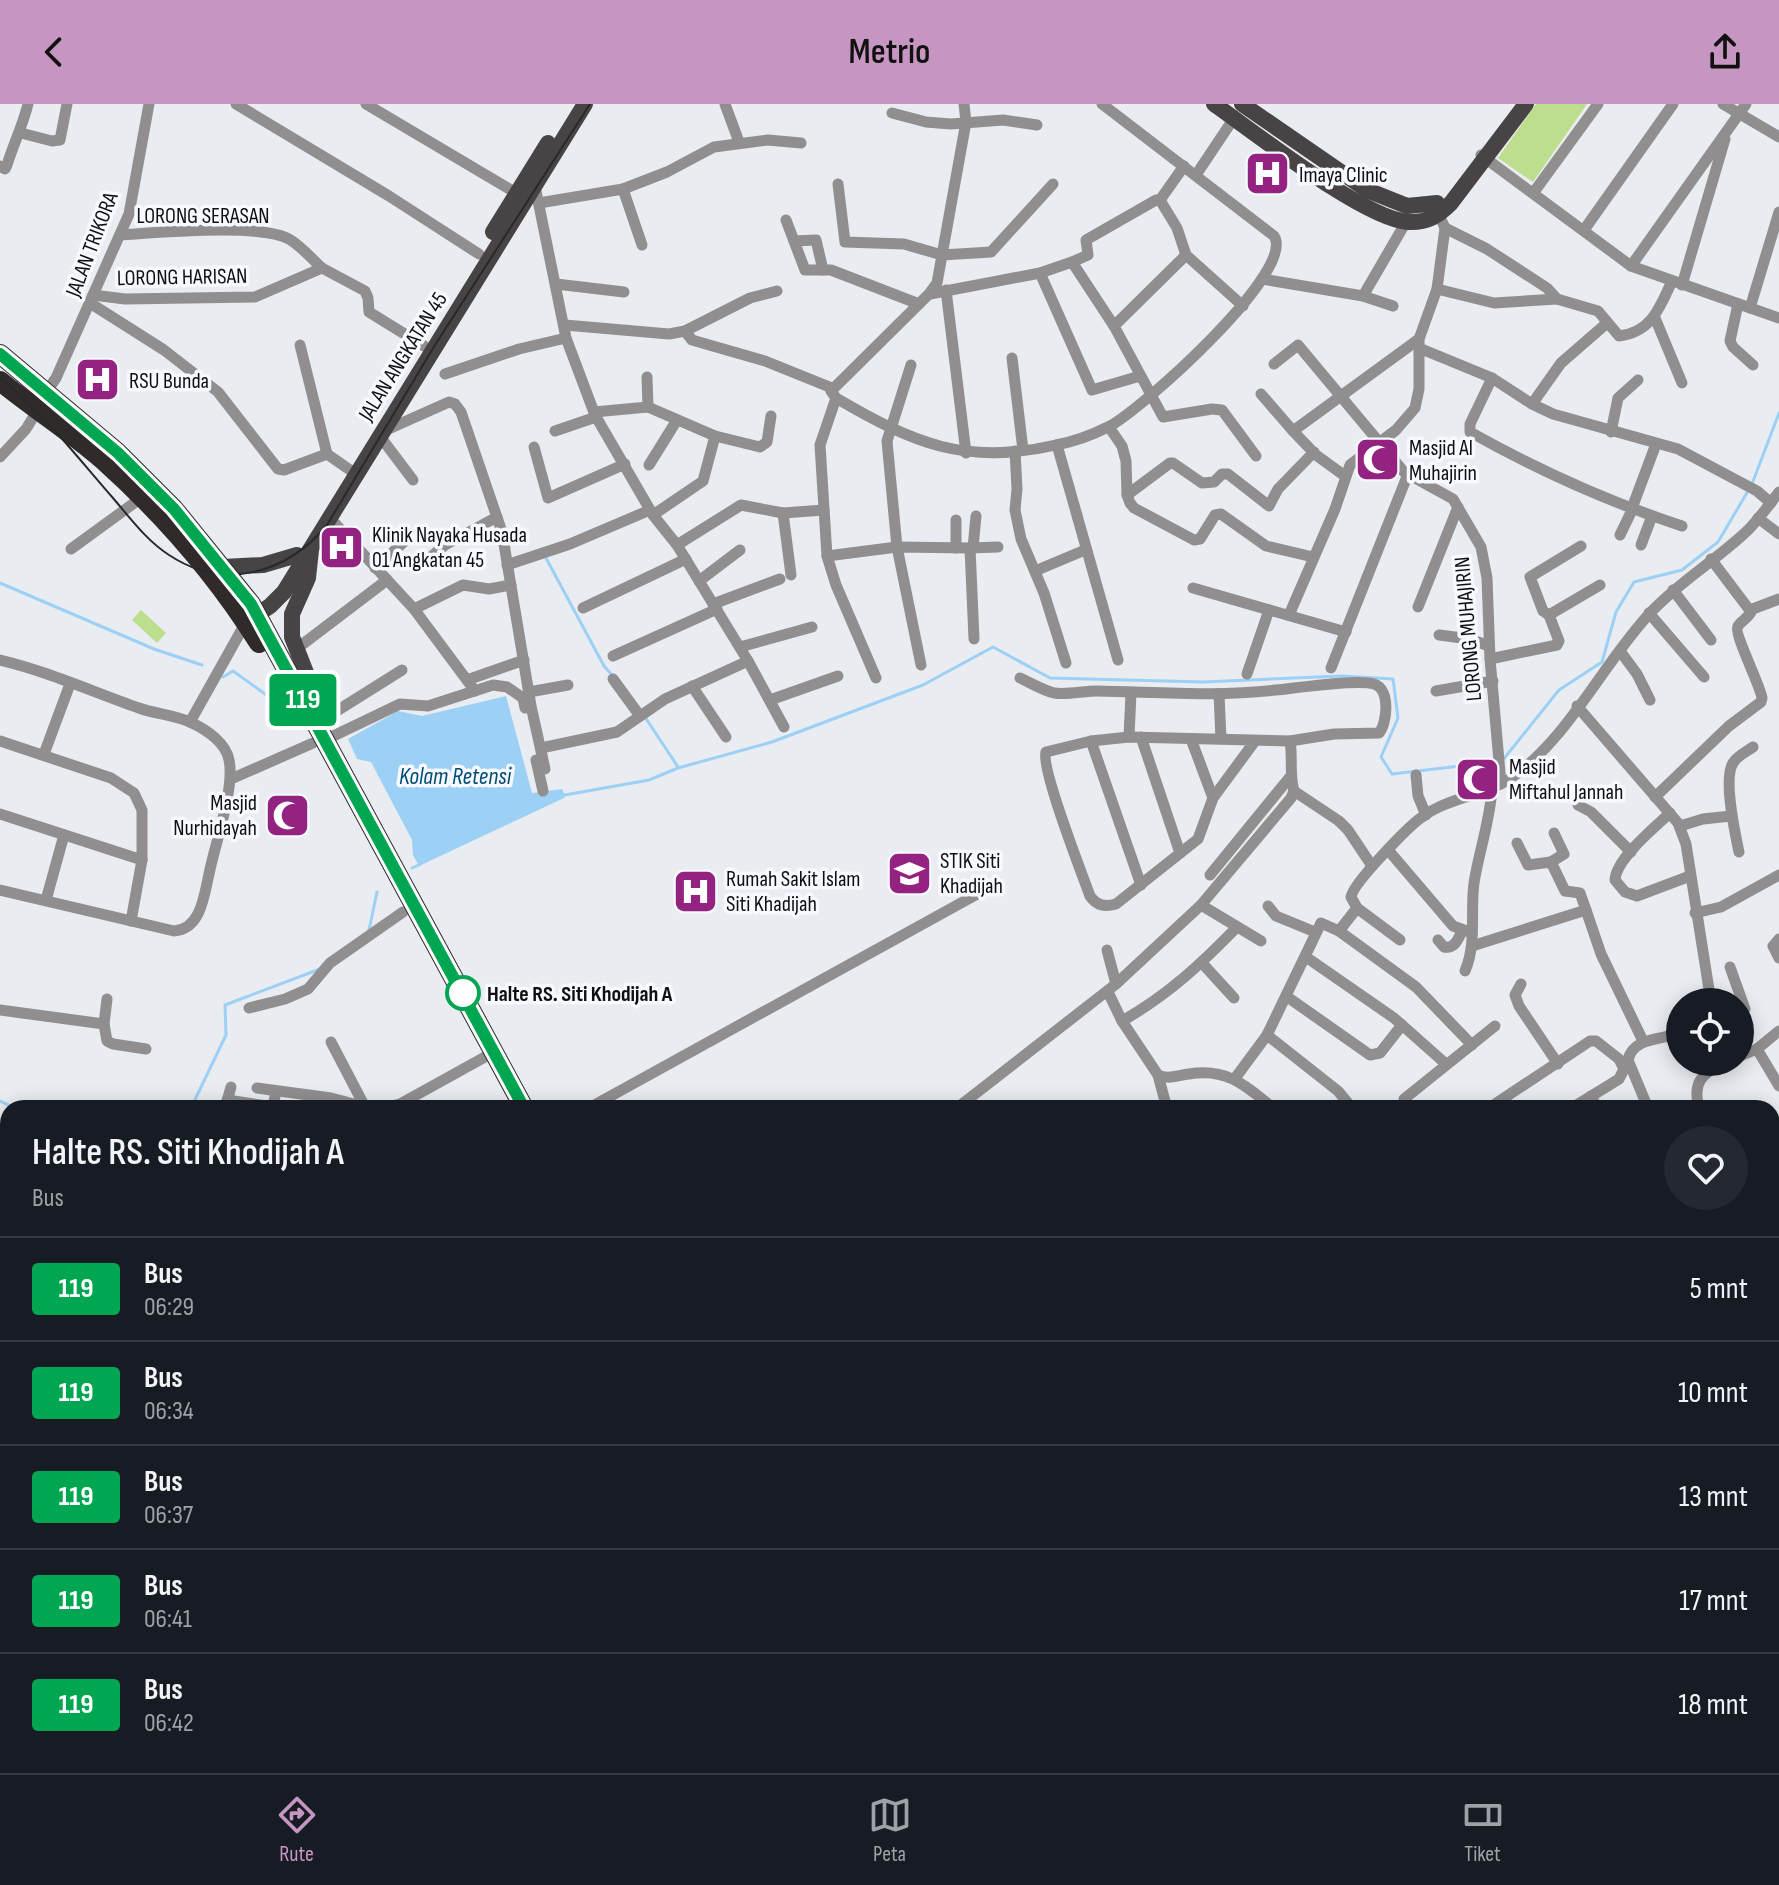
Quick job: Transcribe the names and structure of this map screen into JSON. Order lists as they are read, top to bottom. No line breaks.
{"streets":{"main road":["JALAN ANGKATAN 45"],"street":["LORONG SERASAN","JALAN TRIKORA","LORONG HARISAN","LORONG MUHAJIRIN"]},"crossings":[["LORONG SERASAN","JALAN TRIKORA"],["LORONG SERASAN","LORONG HARISAN"],["JALAN TRIKORA","LORONG HARISAN"]],"water":["Kolam Retensi"],"places":{"hospital":["Imaya Clinic","RSU Bunda","Klinik Nayaka Husada 01 Angkatan 45","Rumah Sakit Islam Siti Khadijah"],"mosque":["Masjid Al Muhajirin","Masjid Miftahul Jannah","Masjid Nurhidayah"],"school or university":["STIK Siti Khadijah"],"other":["Halte RS. Siti Khodijah A"]},"lines":["bus line 119"],"page":{"header":"Metrio","on_map":"119","heading":["Halte RS. Siti Khodijah A","Bus"],"list":[{"mark":"119","name":"Bus","note":"06:29","value":"5 mnt"},{"mark":"119","name":"Bus","note":"06:34","value":"10 mnt"},{"mark":"119","name":"Bus","note":"06:37","value":"13 mnt"},{"mark":"119","name":"Bus","note":"06:41","value":"17 mnt"},{"mark":"119","name":"Bus","note":"06:42","value":"18 mnt"}],"tabs":["Rute","Peta","Tiket"]}}
